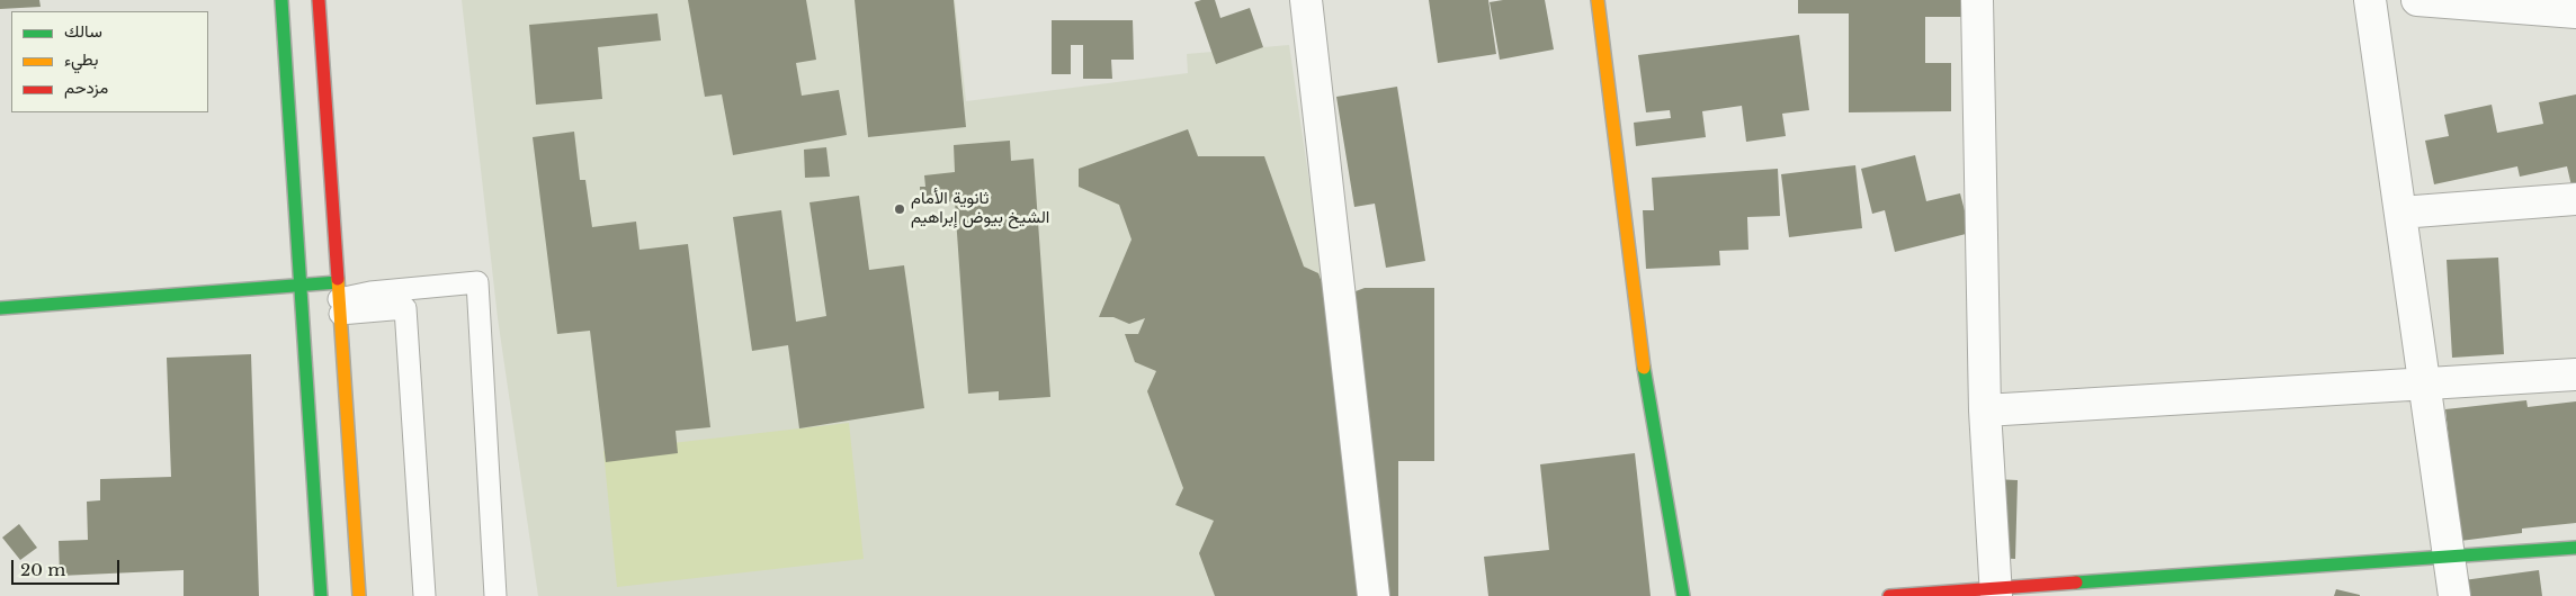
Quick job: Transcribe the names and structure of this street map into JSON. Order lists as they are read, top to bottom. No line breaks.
{"places":["ثانوية الأمام الشيخ بيوض إبراهيم"],"legend":["سالك","بطيء","مزدحم"],"scale_bar":"20 m"}
